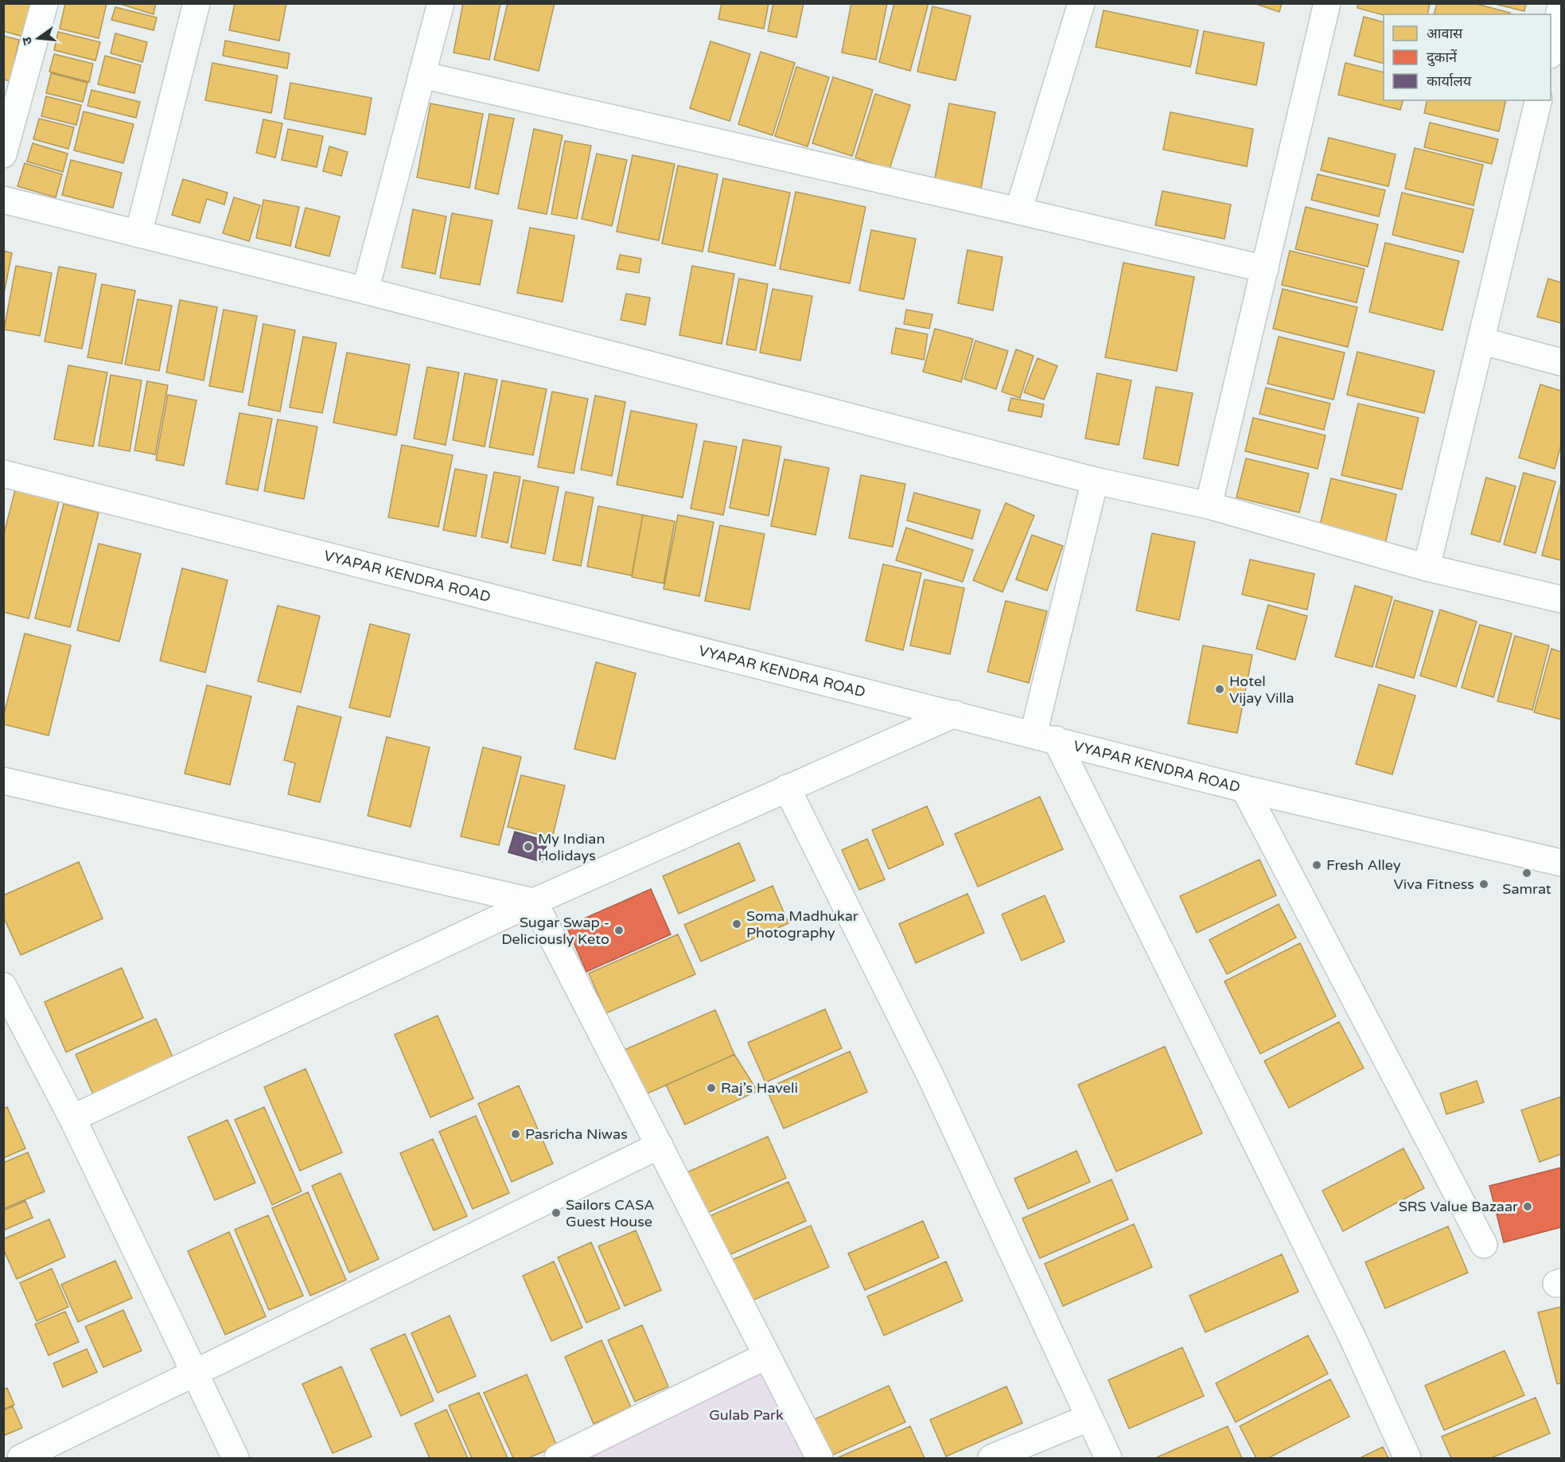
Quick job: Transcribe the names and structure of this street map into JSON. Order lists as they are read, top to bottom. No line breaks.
{"streets":{"street":["VYAPAR KENDRA ROAD"]},"parks":["Gulab Park"],"places":["Hotel Vijay Villa","My Indian Holidays","Fresh Alley","Samrat","Viva Fitness","Soma Madhukar Photography","Sugar Swap - Deliciously Keto","Raj’s Haveli","Pasricha Niwas","SRS Value Bazaar","Sailors CASA Guest House"],"legend":["आवास","दुकानें","कार्यालय"],"north":"left"}
